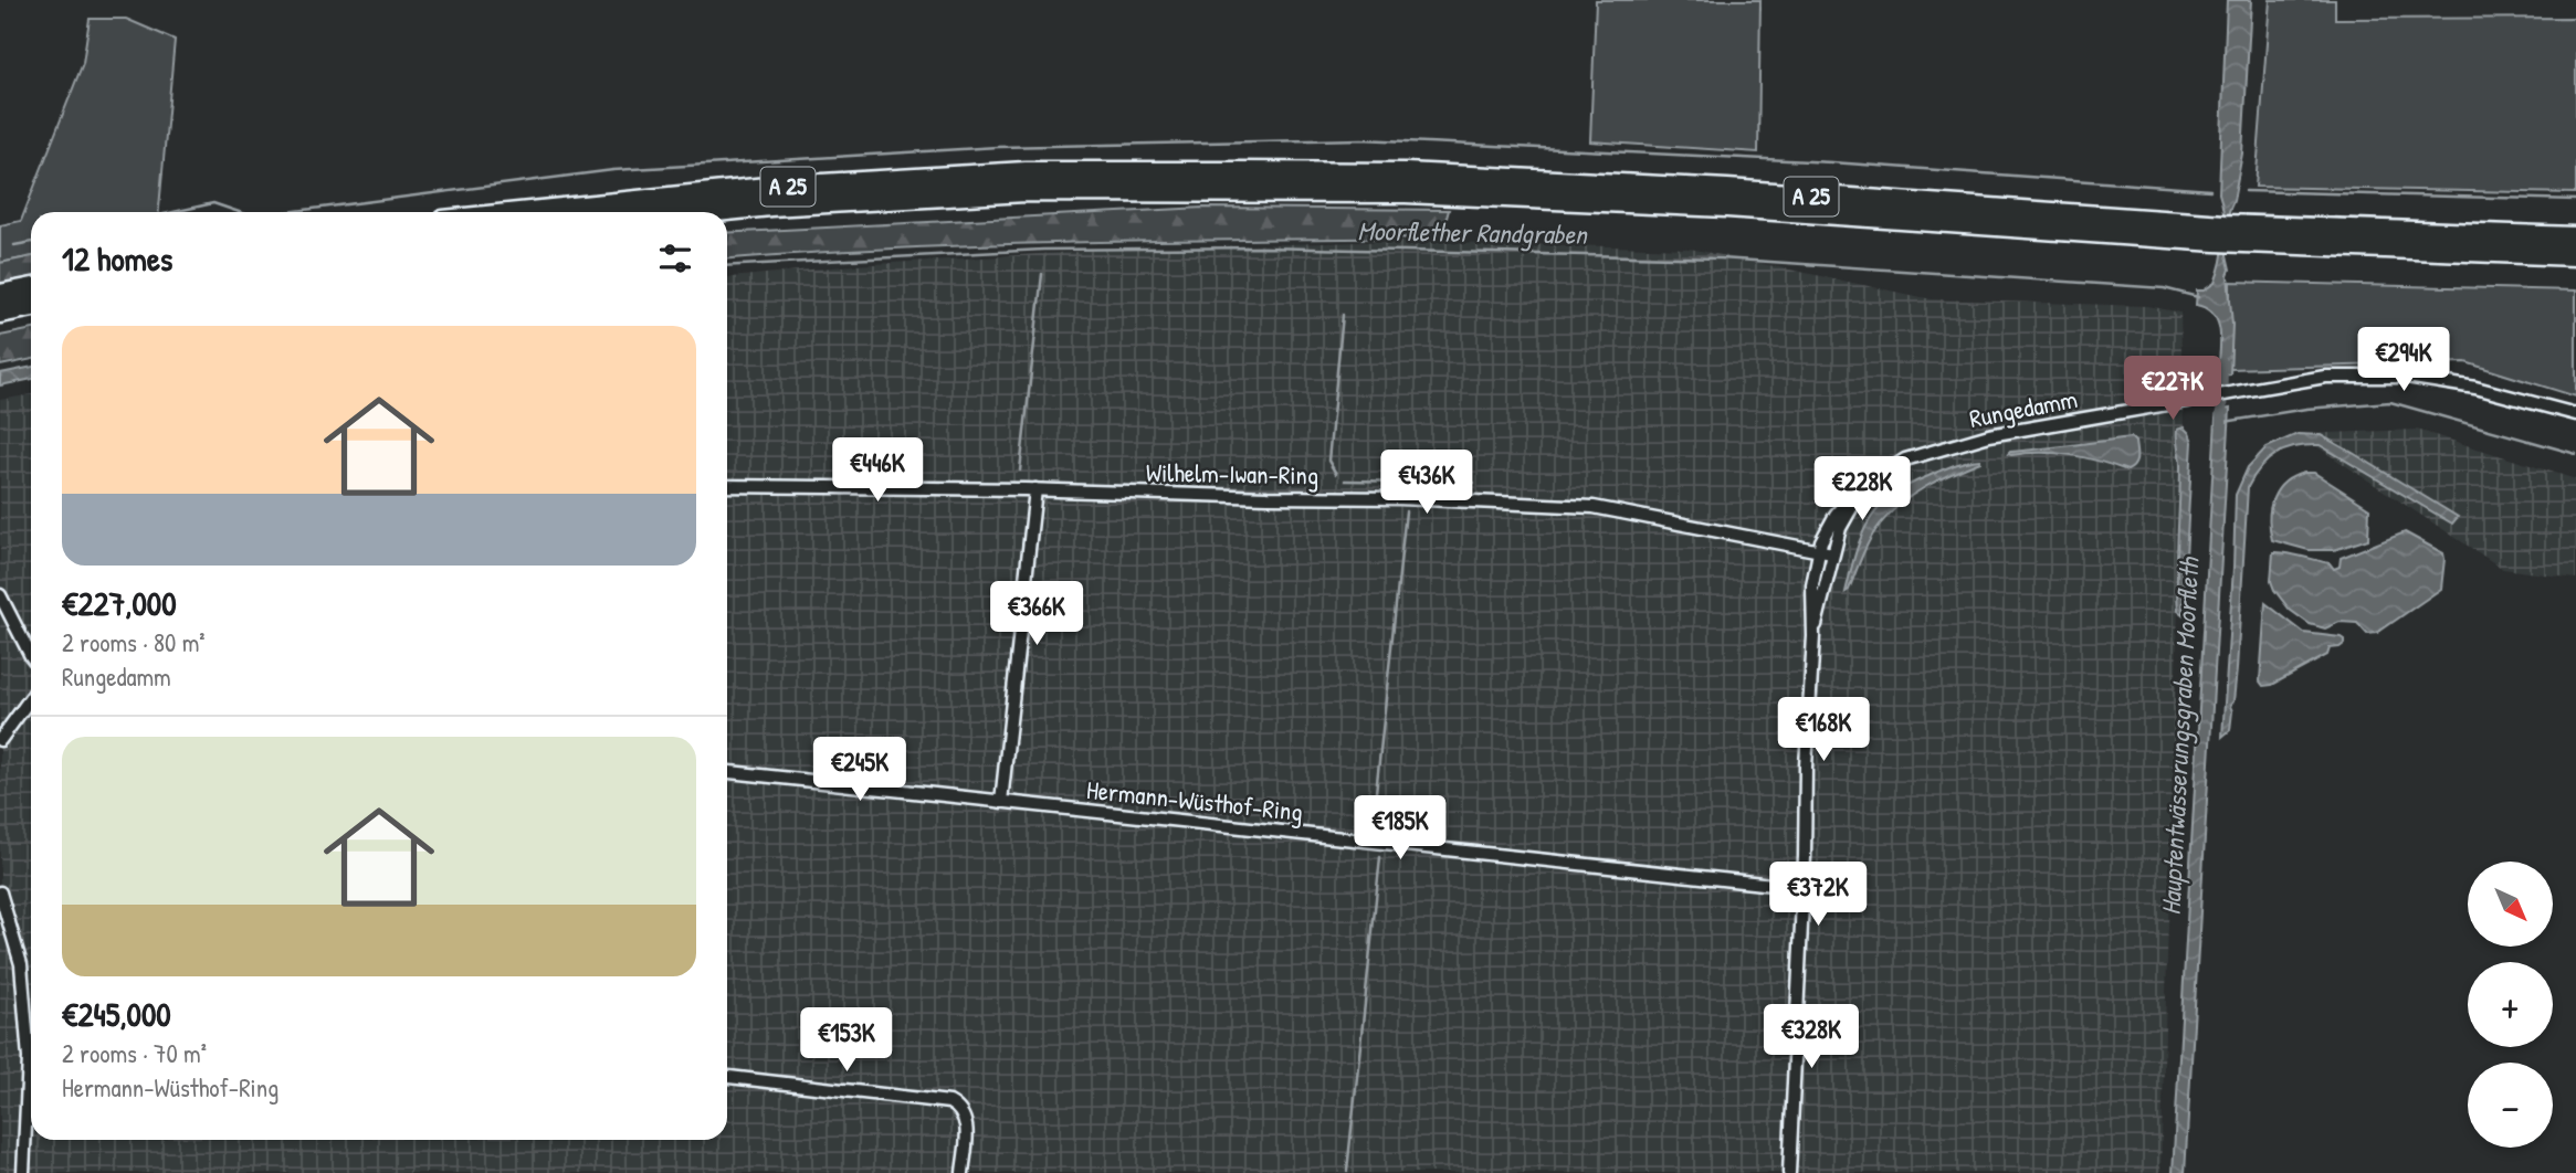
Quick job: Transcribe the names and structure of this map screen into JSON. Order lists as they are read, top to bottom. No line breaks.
{"streets":{"highway":["A 25"],"street":["Rungedamm","Wilhelm-Iwan-Ring","Hermann-Wüsthof-Ring"]},"crossings":[["Rungedamm","Wilhelm-Iwan-Ring"],["Rungedamm","Hermann-Wüsthof-Ring"]],"water":["Moorflether Randgraben","Hauptentwässerungsgraben Moorfleth"],"north":"bottom right","page":{"heading":"12 homes","list":[{"name":"€227,000","note":"2 rooms · 80 m² · Rungedamm"},{"name":"€245,000","note":"2 rooms · 70 m² · Hermann-Wüsthof-Ring"}],"price":["€294K","€227K","€446K","€436K","€228K","€366K","€168K","€245K","€185K","€372K","€328K","€153K"],"map_buttons":["+","−"]}}
